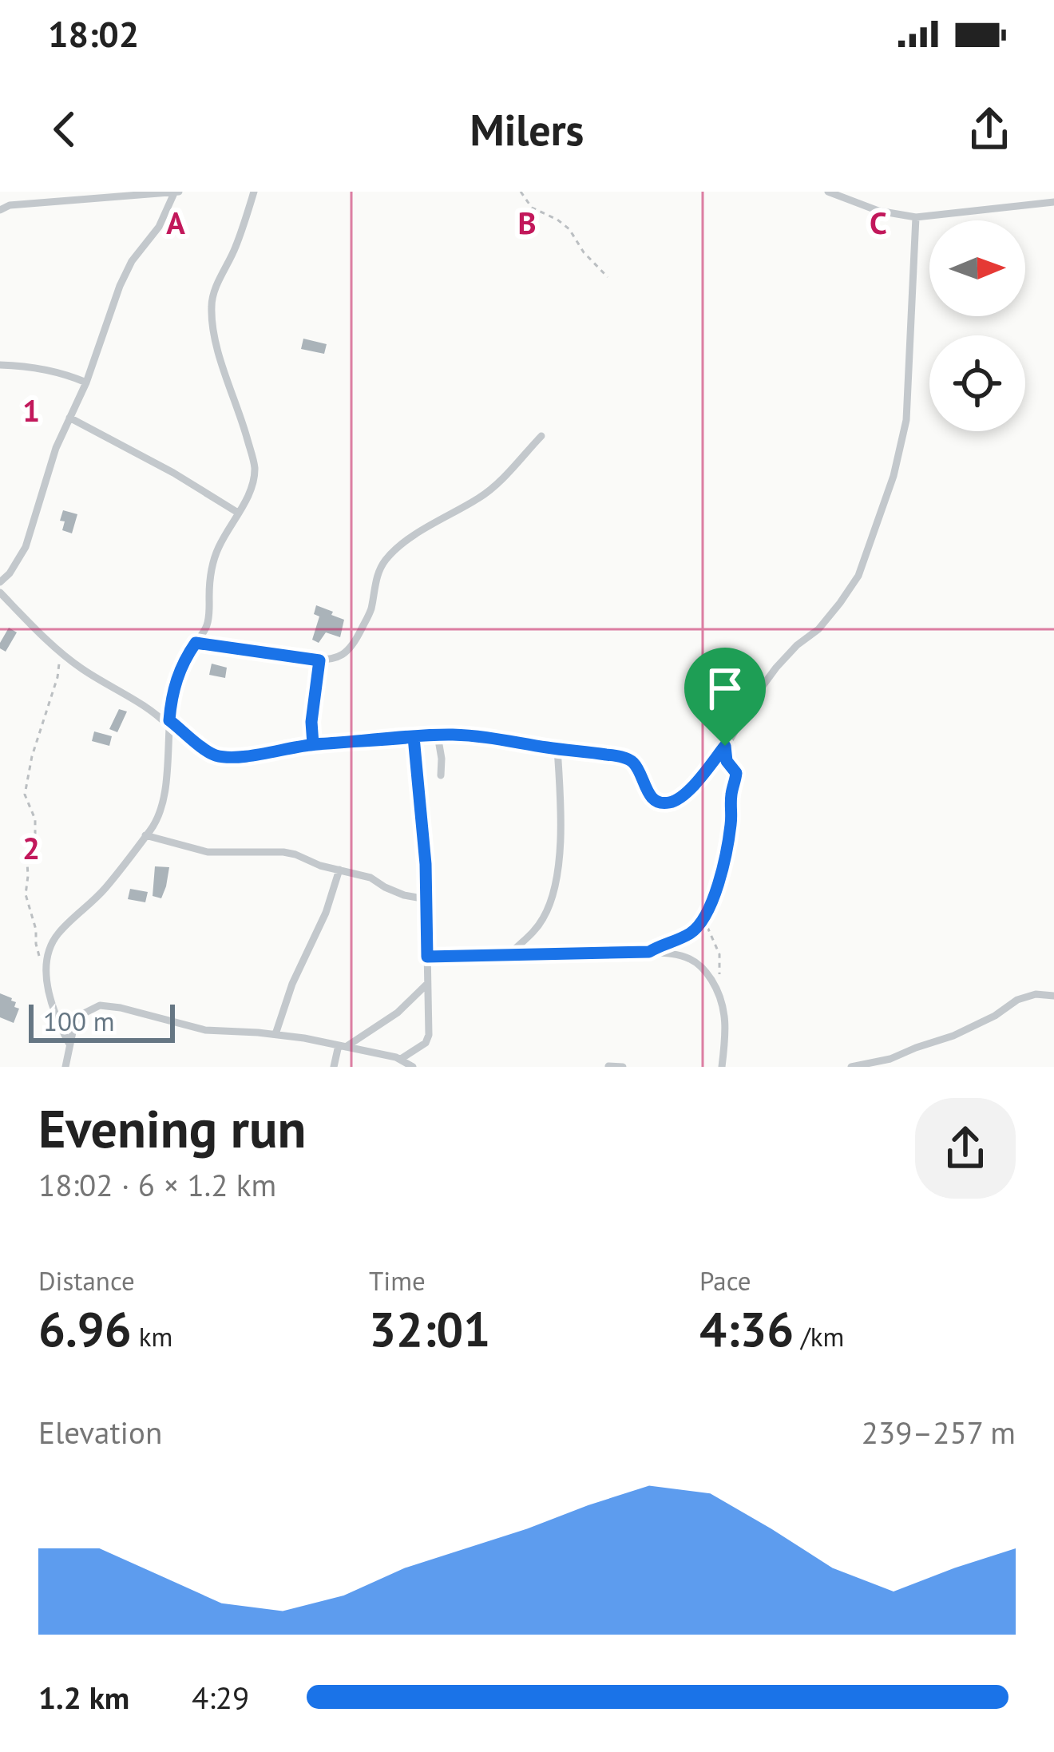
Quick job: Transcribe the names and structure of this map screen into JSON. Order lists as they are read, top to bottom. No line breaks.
{"scale_bar":"100 m","north":"right","page":{"status":"18:02","header":"Milers","scale":"100 m","heading":["Evening run","18:02 · 6 × 1.2 km"],"stats":[["Distance","6.96 km"],["Time","32:01"],["Pace","4:36 /km"]],"chart":["Elevation","239–257 m"],"list":[{"name":"1.2 km","note":"4:29"}]},"grid":{"columns":["A","B","C"],"rows":["1","2"]}}
